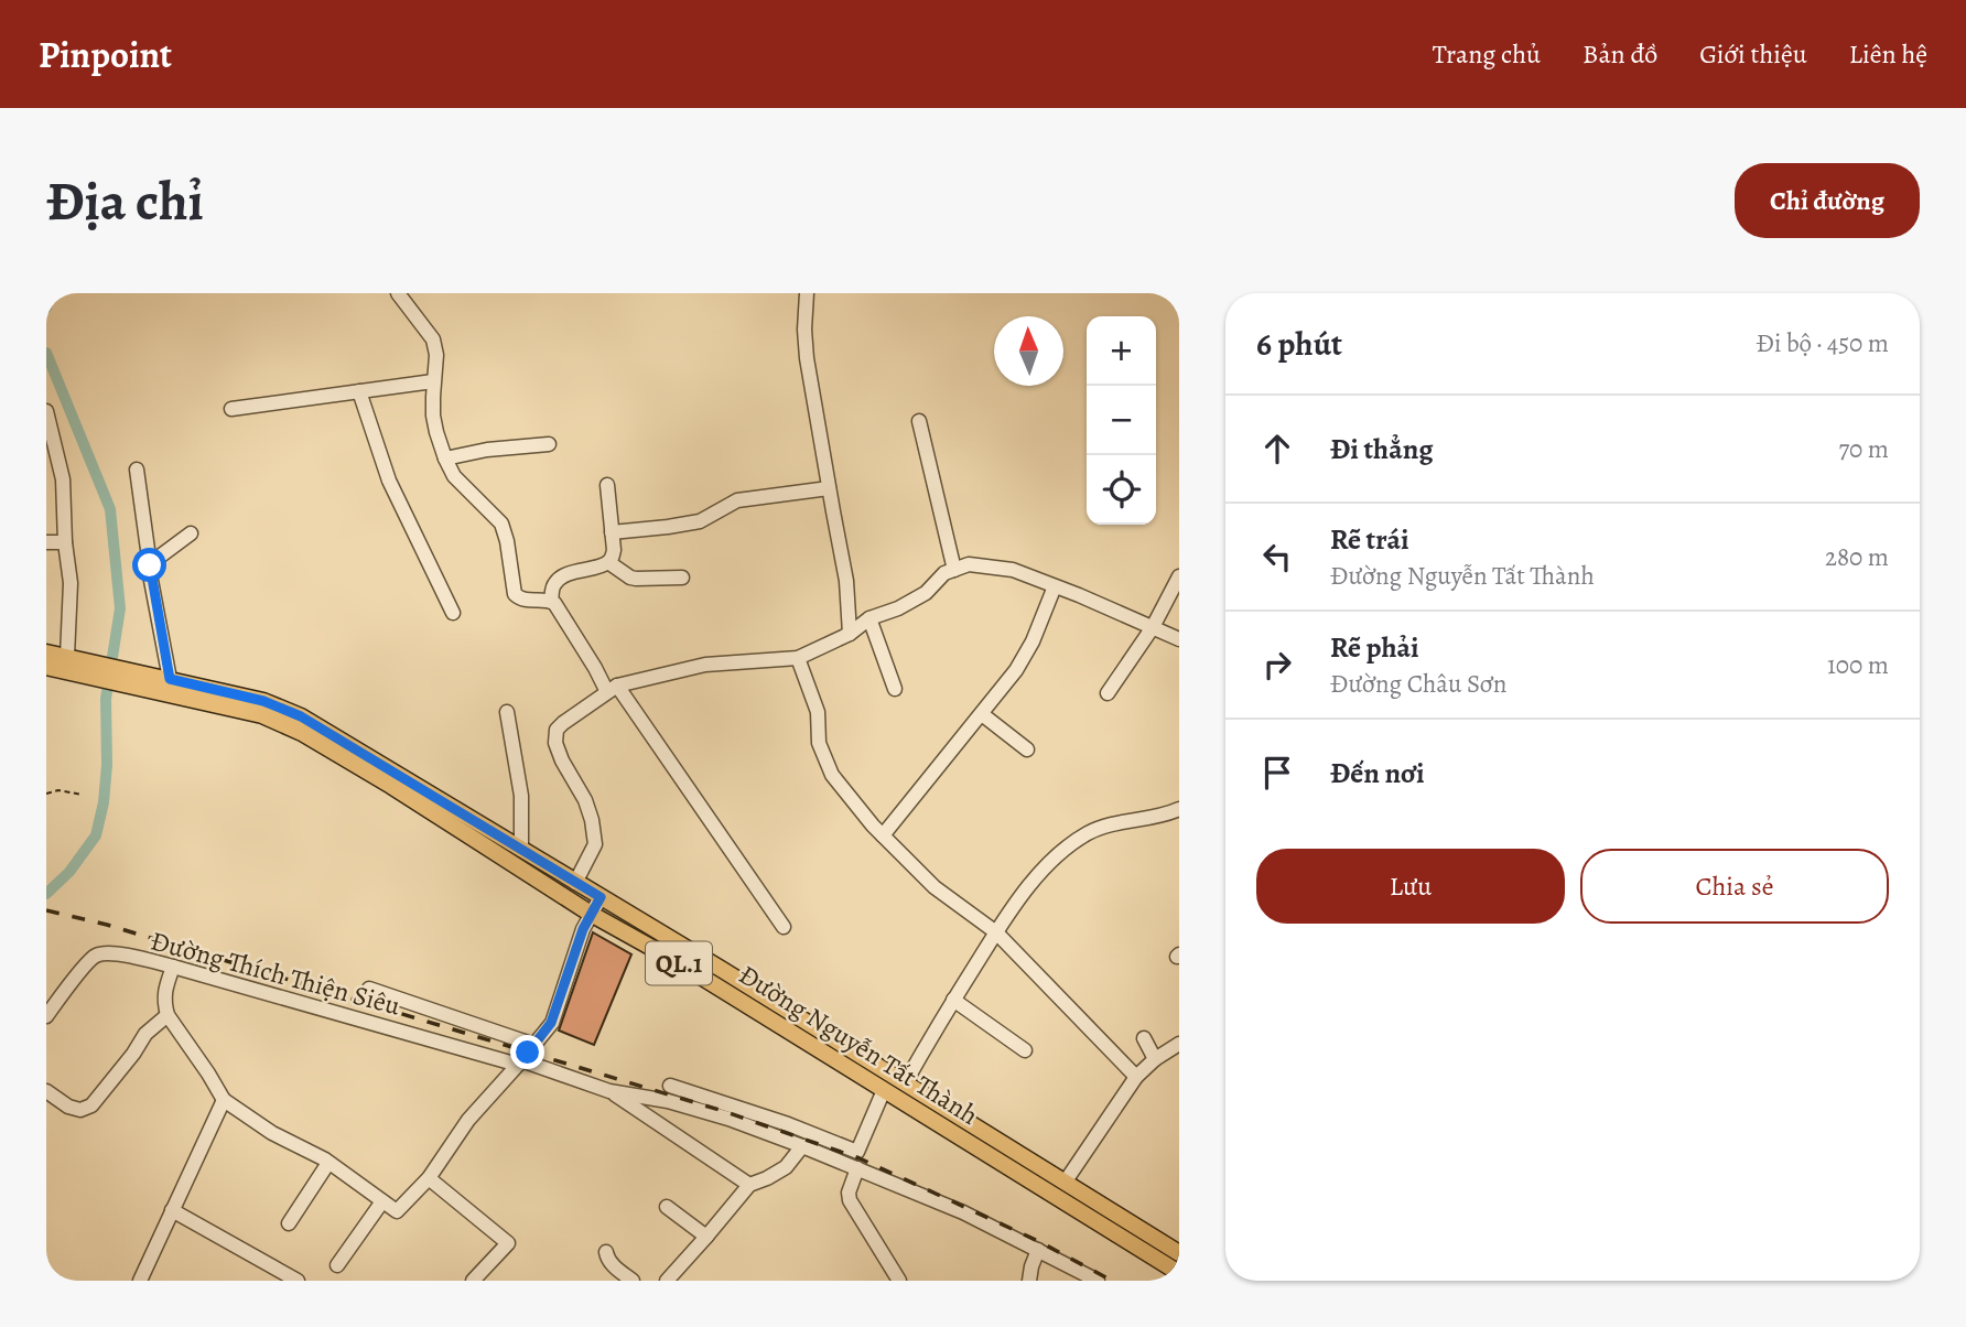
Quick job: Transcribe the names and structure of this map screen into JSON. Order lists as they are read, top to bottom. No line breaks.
{"streets":{"main road":["QL.1","Đường Nguyễn Tất Thành"],"street":["Đường Thích Thiện Siêu"]},"north":"top","page":{"header":"Pinpoint","nav":["Trang chủ","Bản đồ","Giới thiệu","Liên hệ"],"buttons":["Chỉ đường",["Lưu","Chia sẻ"]],"title":"Địa chỉ","heading":["6 phút","Đi bộ · 450 m"],"map_buttons":["+","−"],"list":[["Đi thẳng","70 m"],["Rẽ trái","Đường Nguyễn Tất Thành","280 m"],["Rẽ phải","Đường Châu Sơn","100 m"],"Đến nơi"]}}
